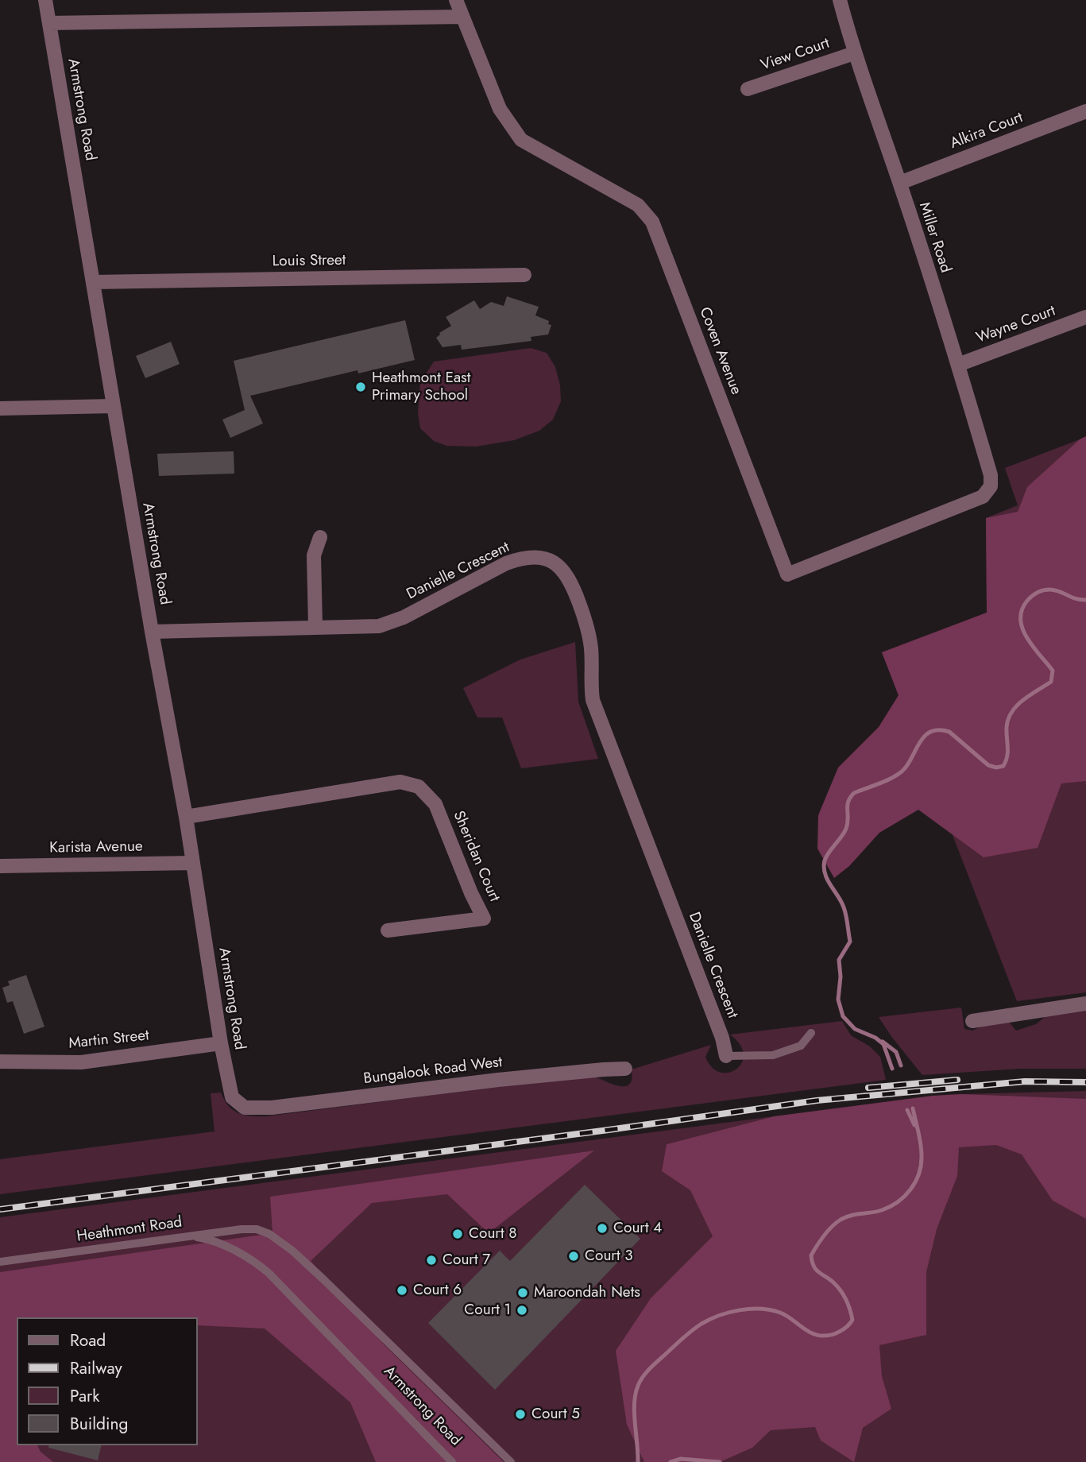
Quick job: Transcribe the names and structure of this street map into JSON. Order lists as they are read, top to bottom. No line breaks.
{"streets":{"street":["View Court","Armstrong Road","Alkira Court","Miller Road","Louis Street","Wayne Court","Coven Avenue","Danielle Crescent","Karista Avenue","Sheridan Court","Martin Street","Bungalook Road West"],"lane":["Heathmont Road"]},"crossings":[["View Court","Miller Road"],["Armstrong Road","Louis Street"],["Armstrong Road","Danielle Crescent"],["Armstrong Road","Karista Avenue"],["Armstrong Road","Sheridan Court"],["Armstrong Road","Martin Street"],["Armstrong Road","Bungalook Road West"],["Armstrong Road","Heathmont Road"],["Alkira Court","Miller Road"],["Miller Road","Wayne Court"],["Miller Road","Coven Avenue"]],"places":["Heathmont East Primary School","Court 4","Court 8","Court 3","Court 7","Court 6","Maroondah Nets","Court 1","Court 5"],"legend":["Road","Railway","Park","Building"]}
